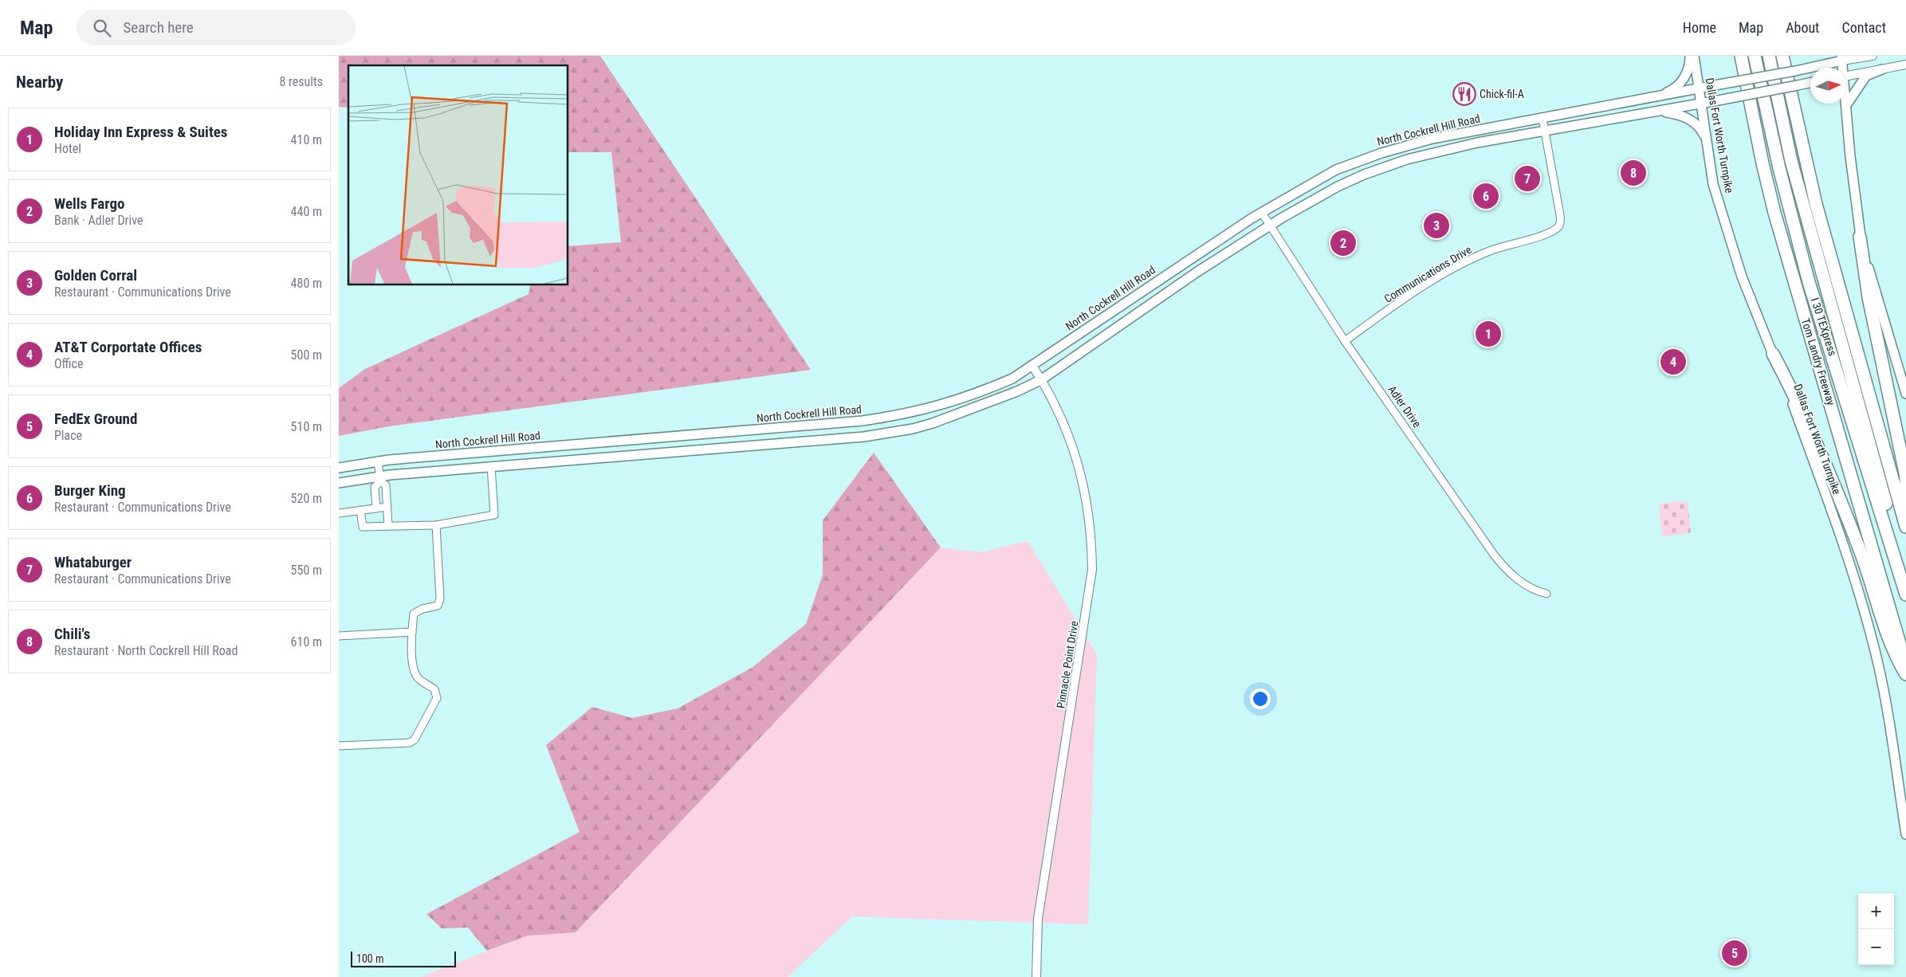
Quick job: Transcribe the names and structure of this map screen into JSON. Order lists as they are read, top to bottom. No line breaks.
{"streets":{"highway":["I 30 TEXpress","Tom Landry Freeway"],"main road":["North Cockrell Hill Road","Dallas Fort Worth Turnpike"],"street":["Communications Drive","Adler Drive","Pinnacle Point Drive"]},"crossings":[["North Cockrell Hill Road","Dallas Fort Worth Turnpike"],["North Cockrell Hill Road","Communications Drive"],["North Cockrell Hill Road","Adler Drive"],["North Cockrell Hill Road","Pinnacle Point Drive"],["Communications Drive","Adler Drive"]],"places":{"restaurant":["Chick-fil-A"]},"scale_bar":"100 m","north":"right","page":{"header":"Map","search":"Search here","nav":["Home","Map","About","Contact"],"heading":["Nearby","8 results"],"list":[{"mark":"1","name":"Holiday Inn Express & Suites","note":"Hotel","value":"410 m"},{"mark":"2","name":"Wells Fargo","note":"Bank · Adler Drive","value":"440 m"},{"mark":"3","name":"Golden Corral","note":"Restaurant · Communications Drive","value":"480 m"},{"mark":"4","name":"AT&T Corportate Offices","note":"Office","value":"500 m"},{"mark":"5","name":"FedEx Ground","note":"Place","value":"510 m"},{"mark":"6","name":"Burger King","note":"Restaurant · Communications Drive","value":"520 m"},{"mark":"7","name":"Whataburger","note":"Restaurant · Communications Drive","value":"550 m"},{"mark":"8","name":"Chili's","note":"Restaurant · North Cockrell Hill Road","value":"610 m"}],"pins":["8","7","6","3","2","1","4","5"],"map_buttons":["+","−"],"scale":"100 m"}}
